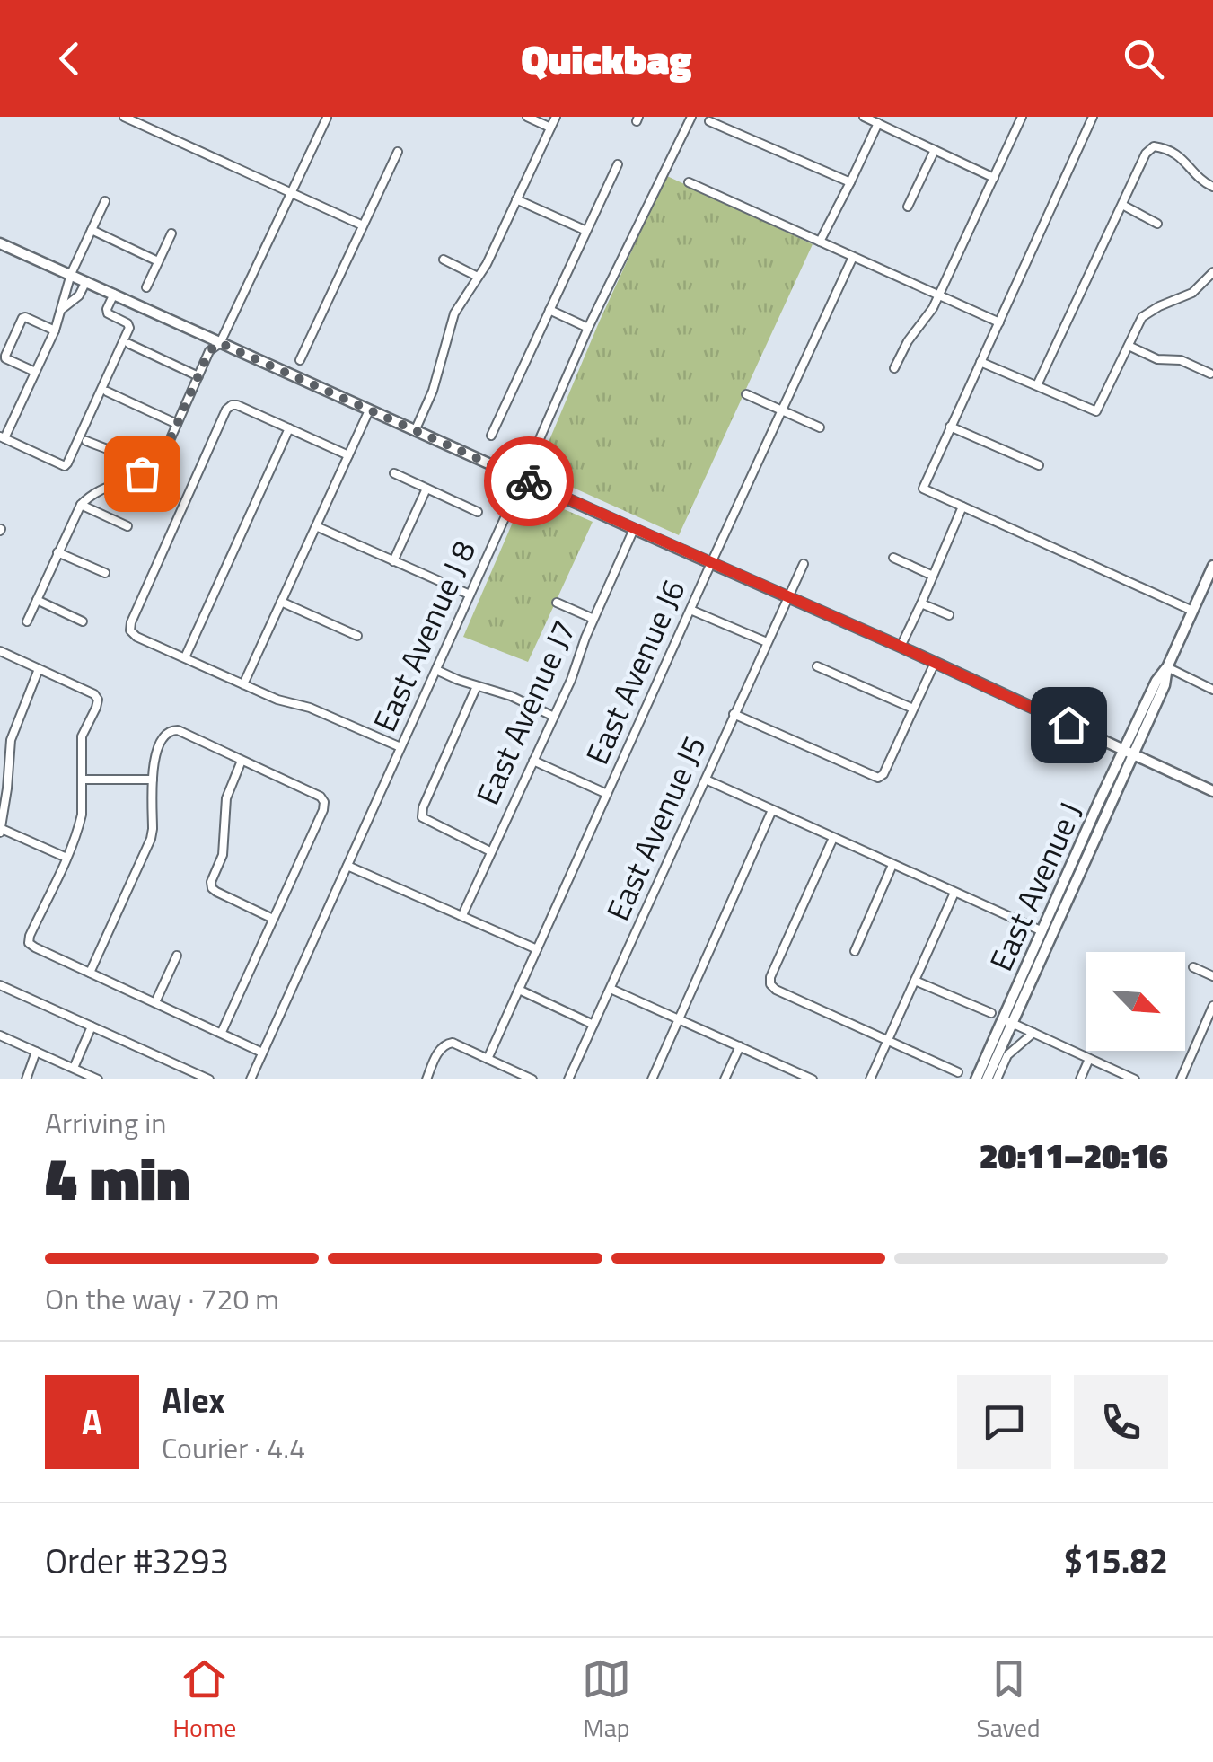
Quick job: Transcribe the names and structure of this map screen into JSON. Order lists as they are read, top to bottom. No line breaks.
{"streets":{"main road":["East Avenue J"],"street":["East Avenue J 8","East Avenue J6","East Avenue J7","East Avenue J5"]},"north":"bottom right","page":{"header":"Quickbag","heading":["4 min","Arriving in","20:11–20:16"],"panel":["Alex","Courier · 4.4","Order #3293","$15.82"],"bar":"On the way · 720 m","round":"A","tabs":["Home","Map","Saved"]}}
